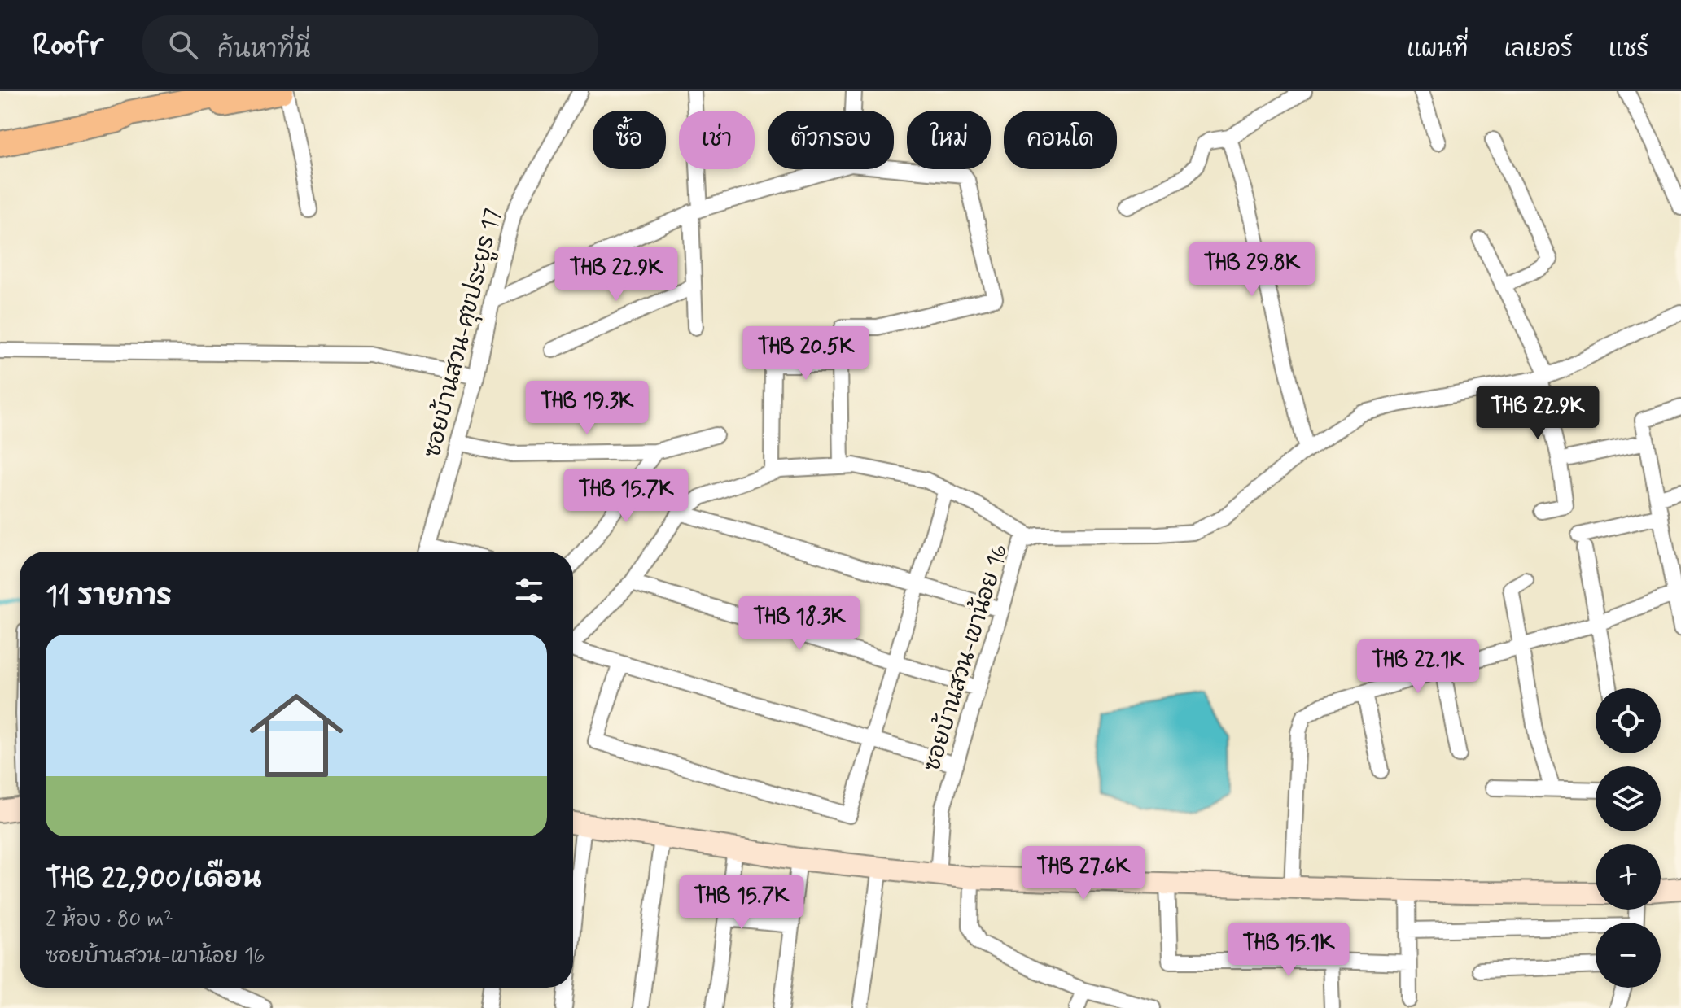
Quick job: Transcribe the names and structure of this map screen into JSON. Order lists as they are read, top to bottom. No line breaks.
{"streets":{"street":["ซอยบ้านสวน-ศุขประยูร 17","ซอยบ้านสวน-เขาน้อย 16"]},"page":{"header":"Roofr","search":"ค้นหาที่นี่","nav":["แผนที่","เลเยอร์","แชร์"],"chip":["ซื้อ","เช่า","ตัวกรอง","ใหม่","คอนโด"],"price":["THB 29.8K","THB 22.9K","THB 20.5K","THB 19.3K","THB 22.9K","THB 15.7K","THB 18.3K","THB 22.1K","THB 27.6K","THB 15.7K","THB 15.1K"],"heading":"11 รายการ","list":[{"name":"THB 22,900/เดือน","note":"2 ห้อง · 80 m² · ซอยบ้านสวน-เขาน้อย 16"}],"map_buttons":["+","−"]}}
